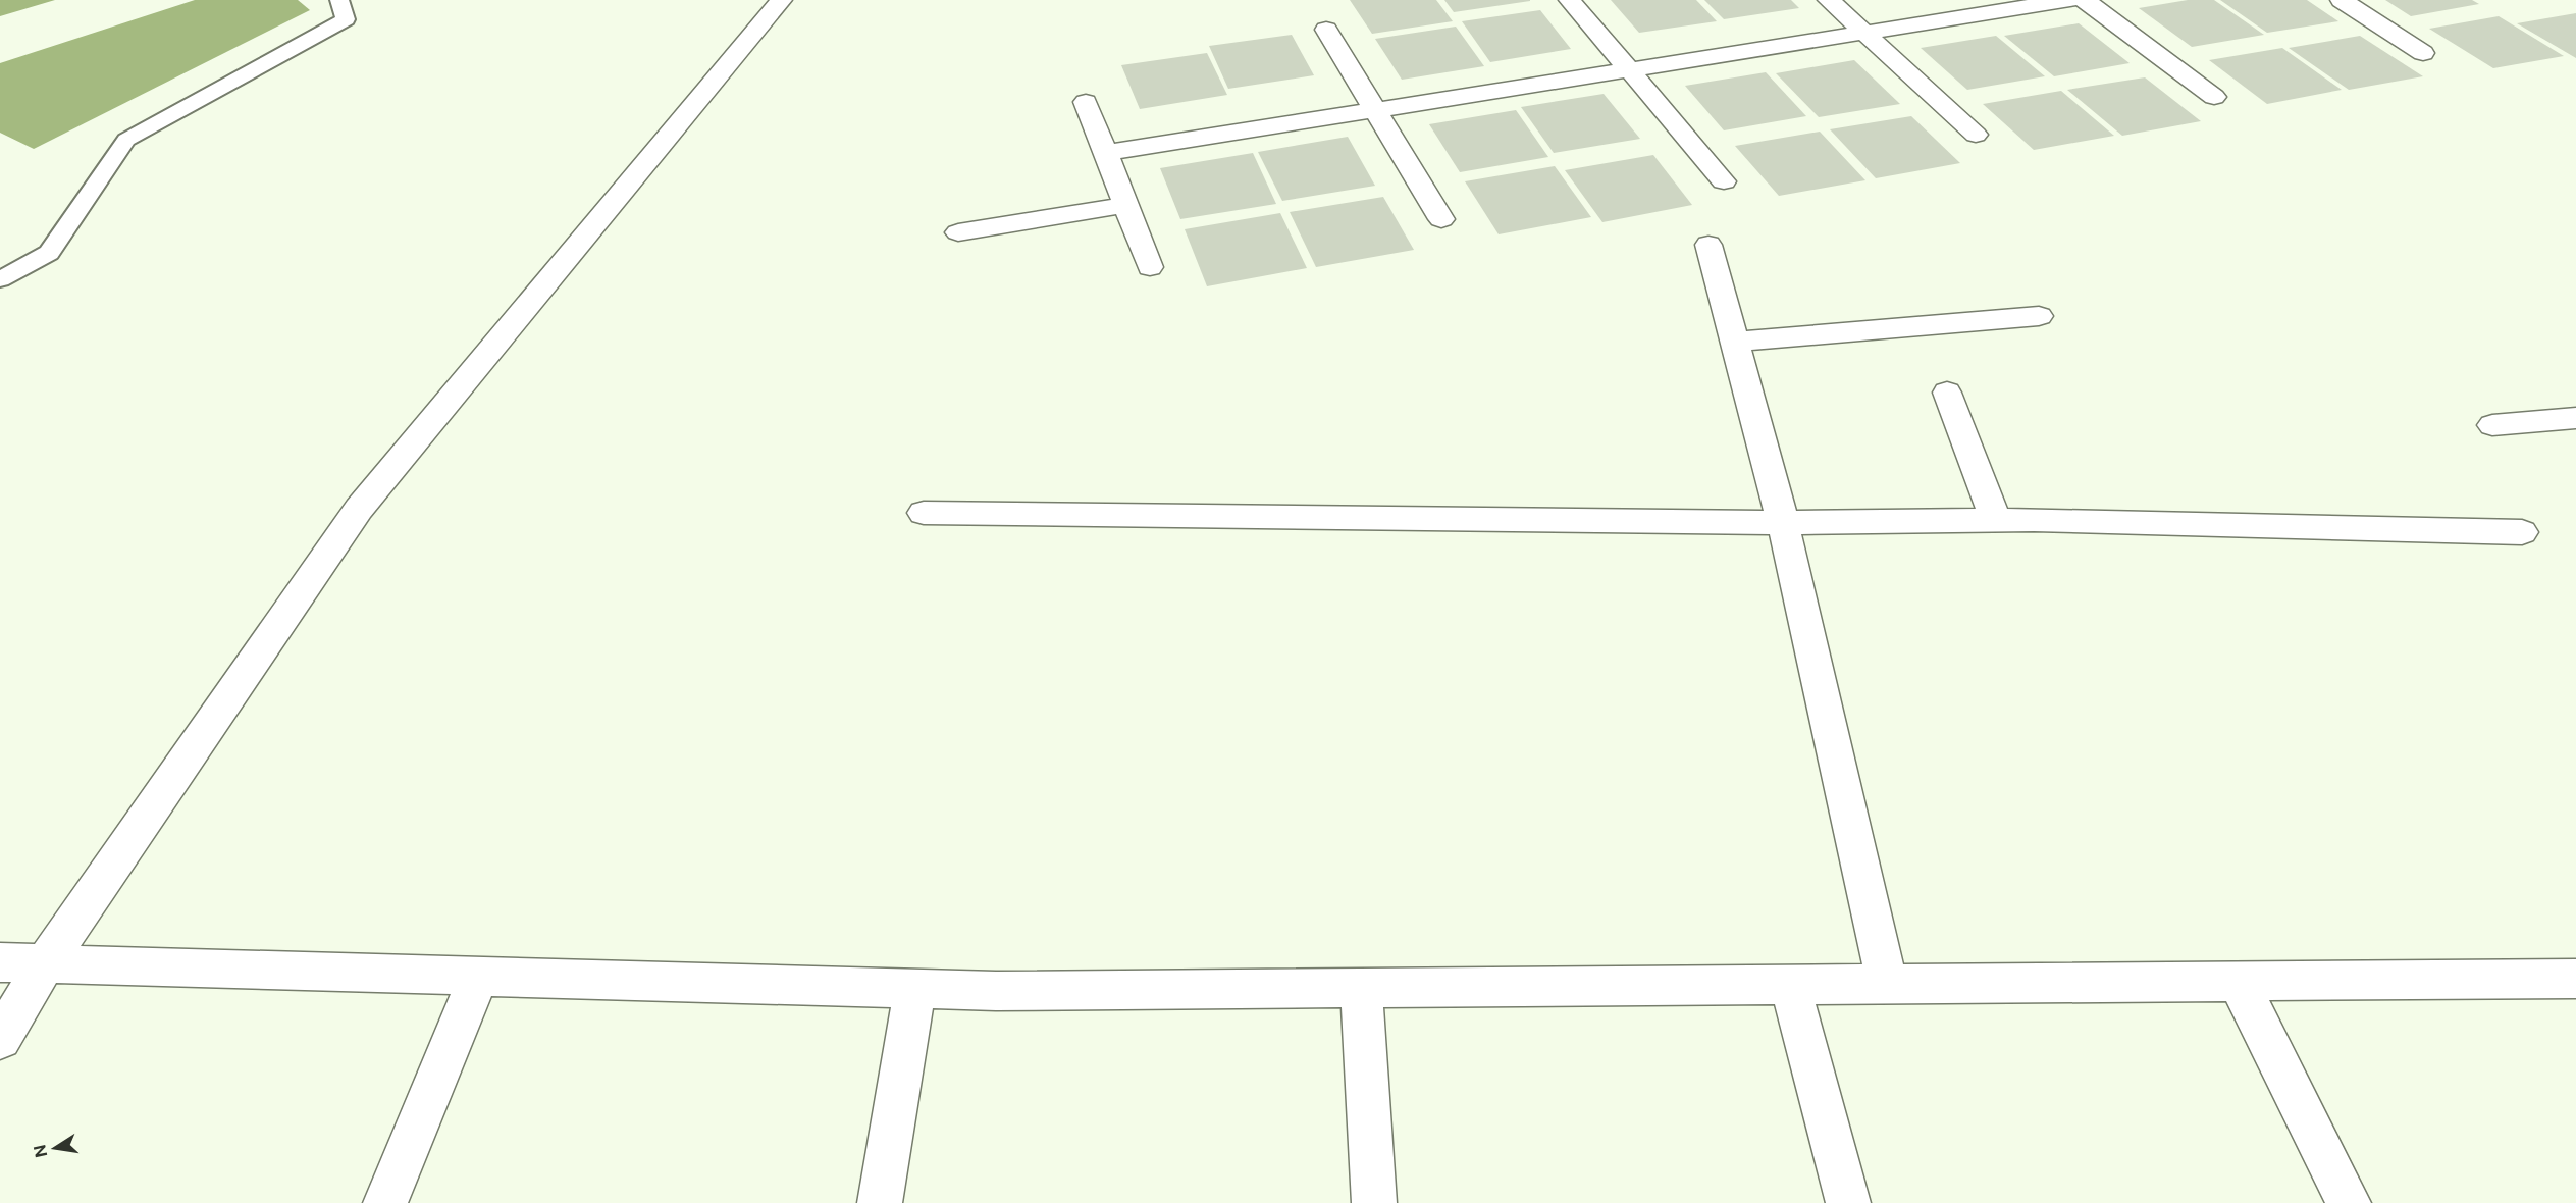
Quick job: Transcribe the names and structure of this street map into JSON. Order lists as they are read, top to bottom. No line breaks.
{"north":"left"}
